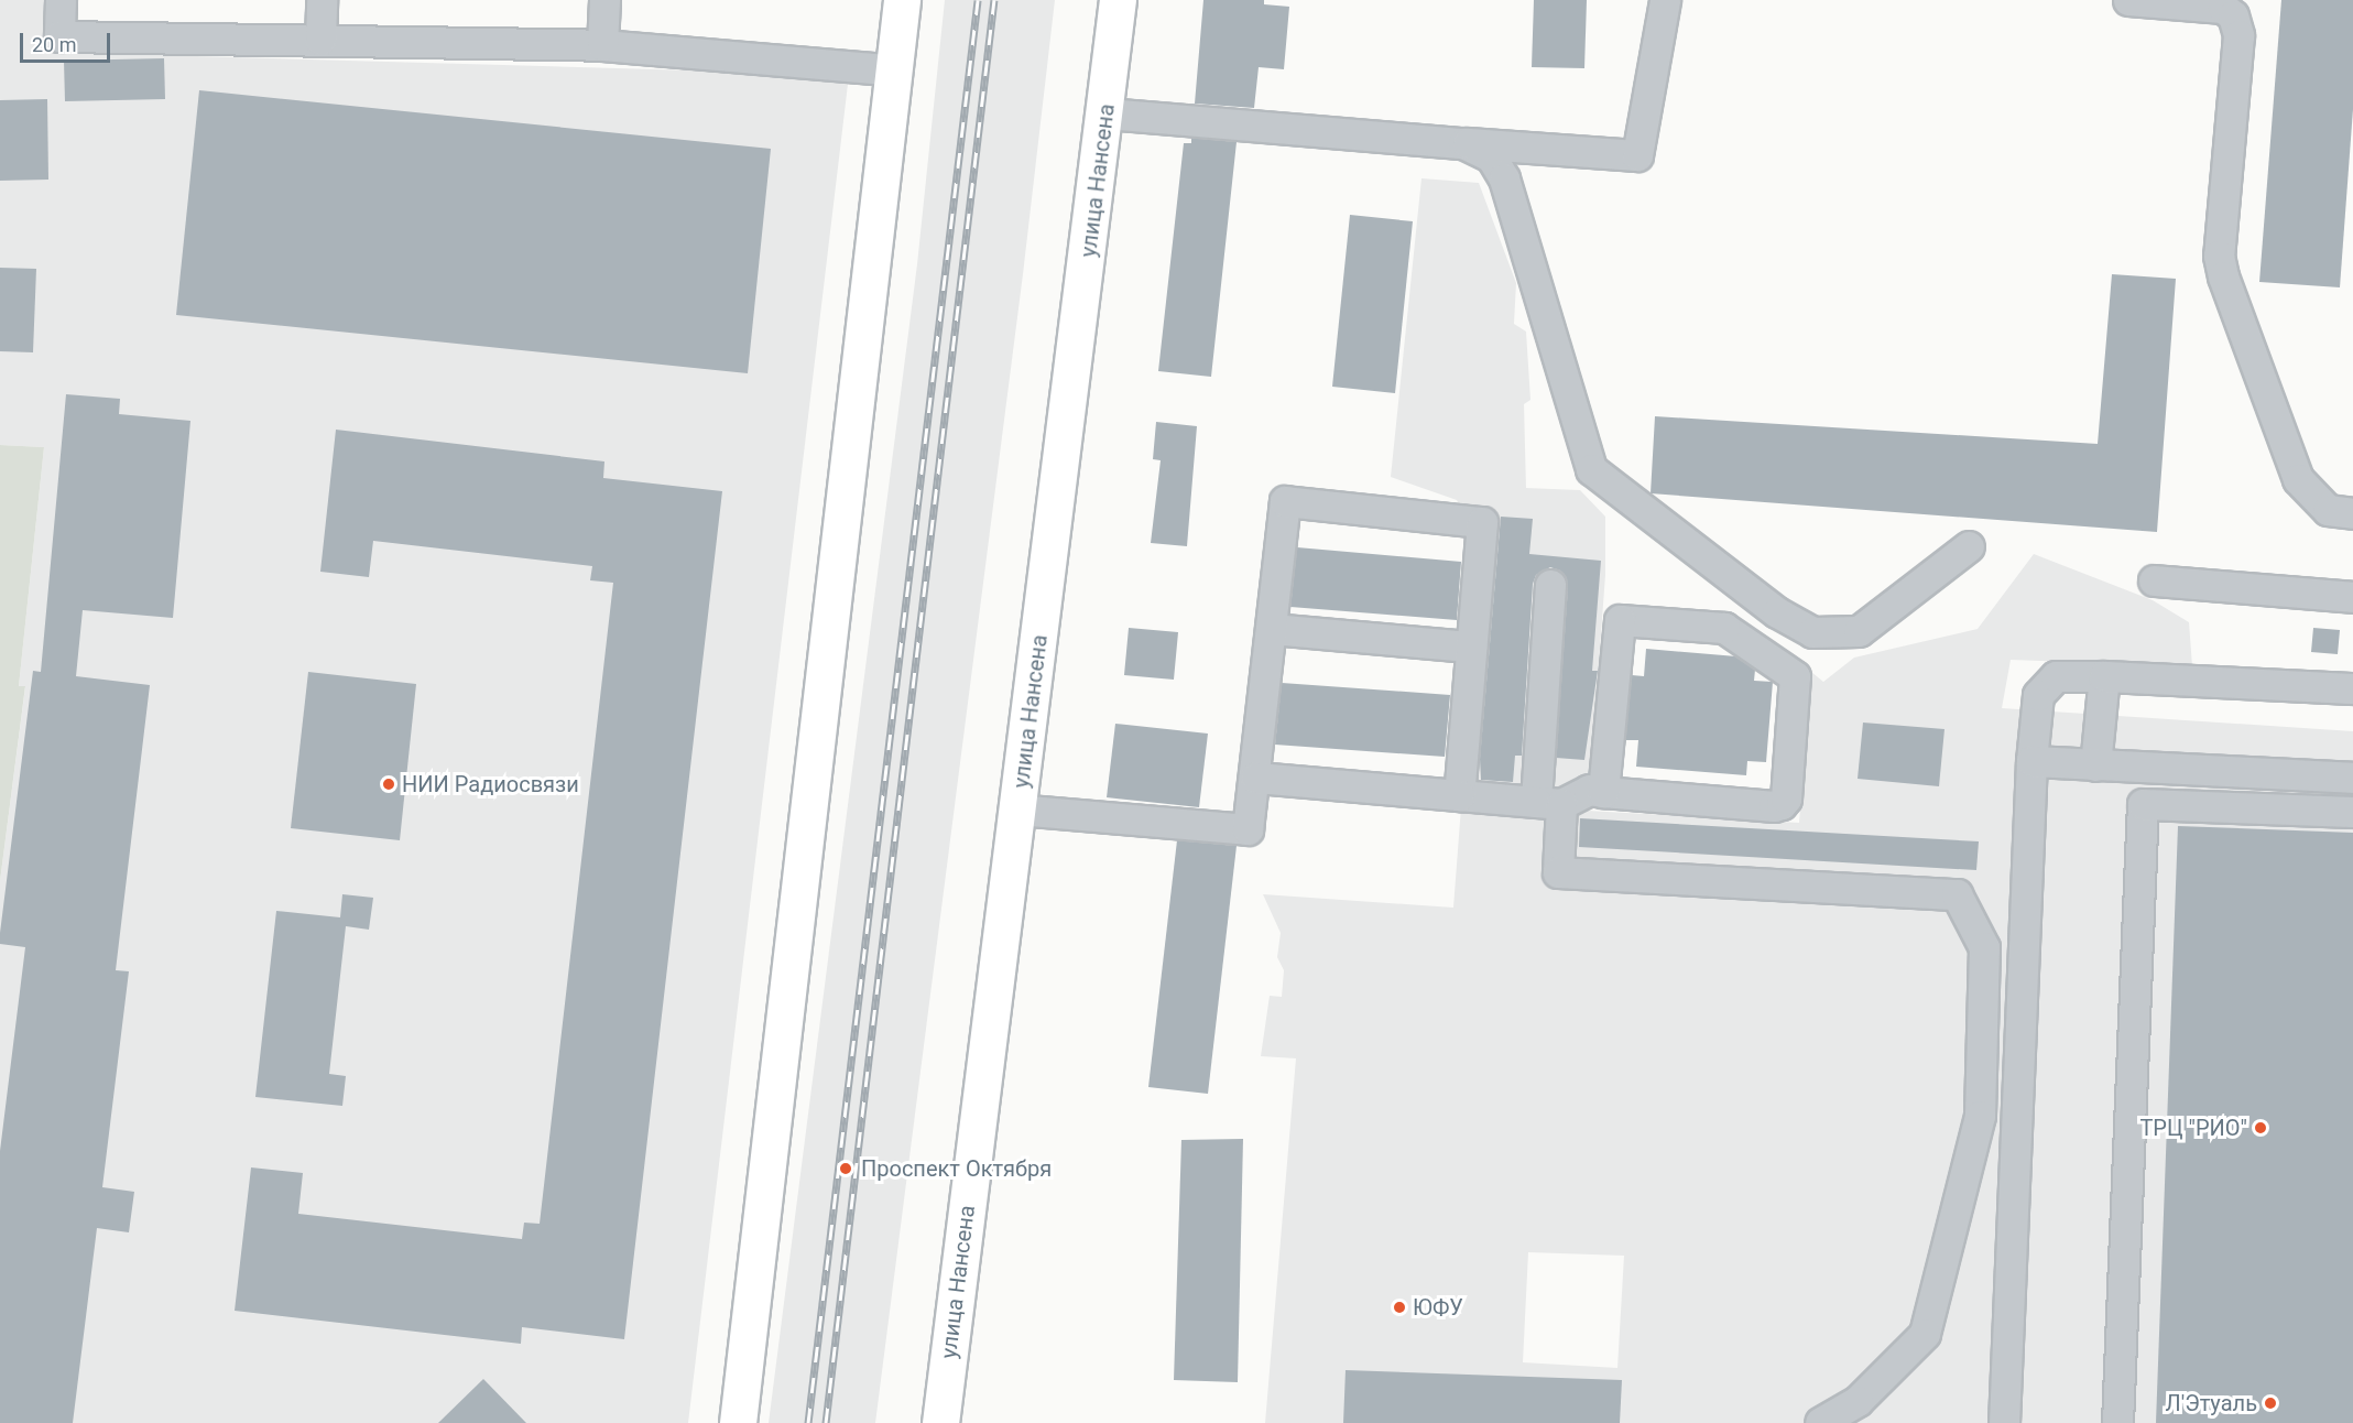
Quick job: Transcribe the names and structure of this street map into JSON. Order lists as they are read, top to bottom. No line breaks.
{"streets":{"main road":["улица Нансена"]},"places":["НИИ Радиосвязи","ТРЦ \"РИО\"","Проспект Октября","ЮФУ","Л'Этуаль"],"scale_bar":"20 m"}
